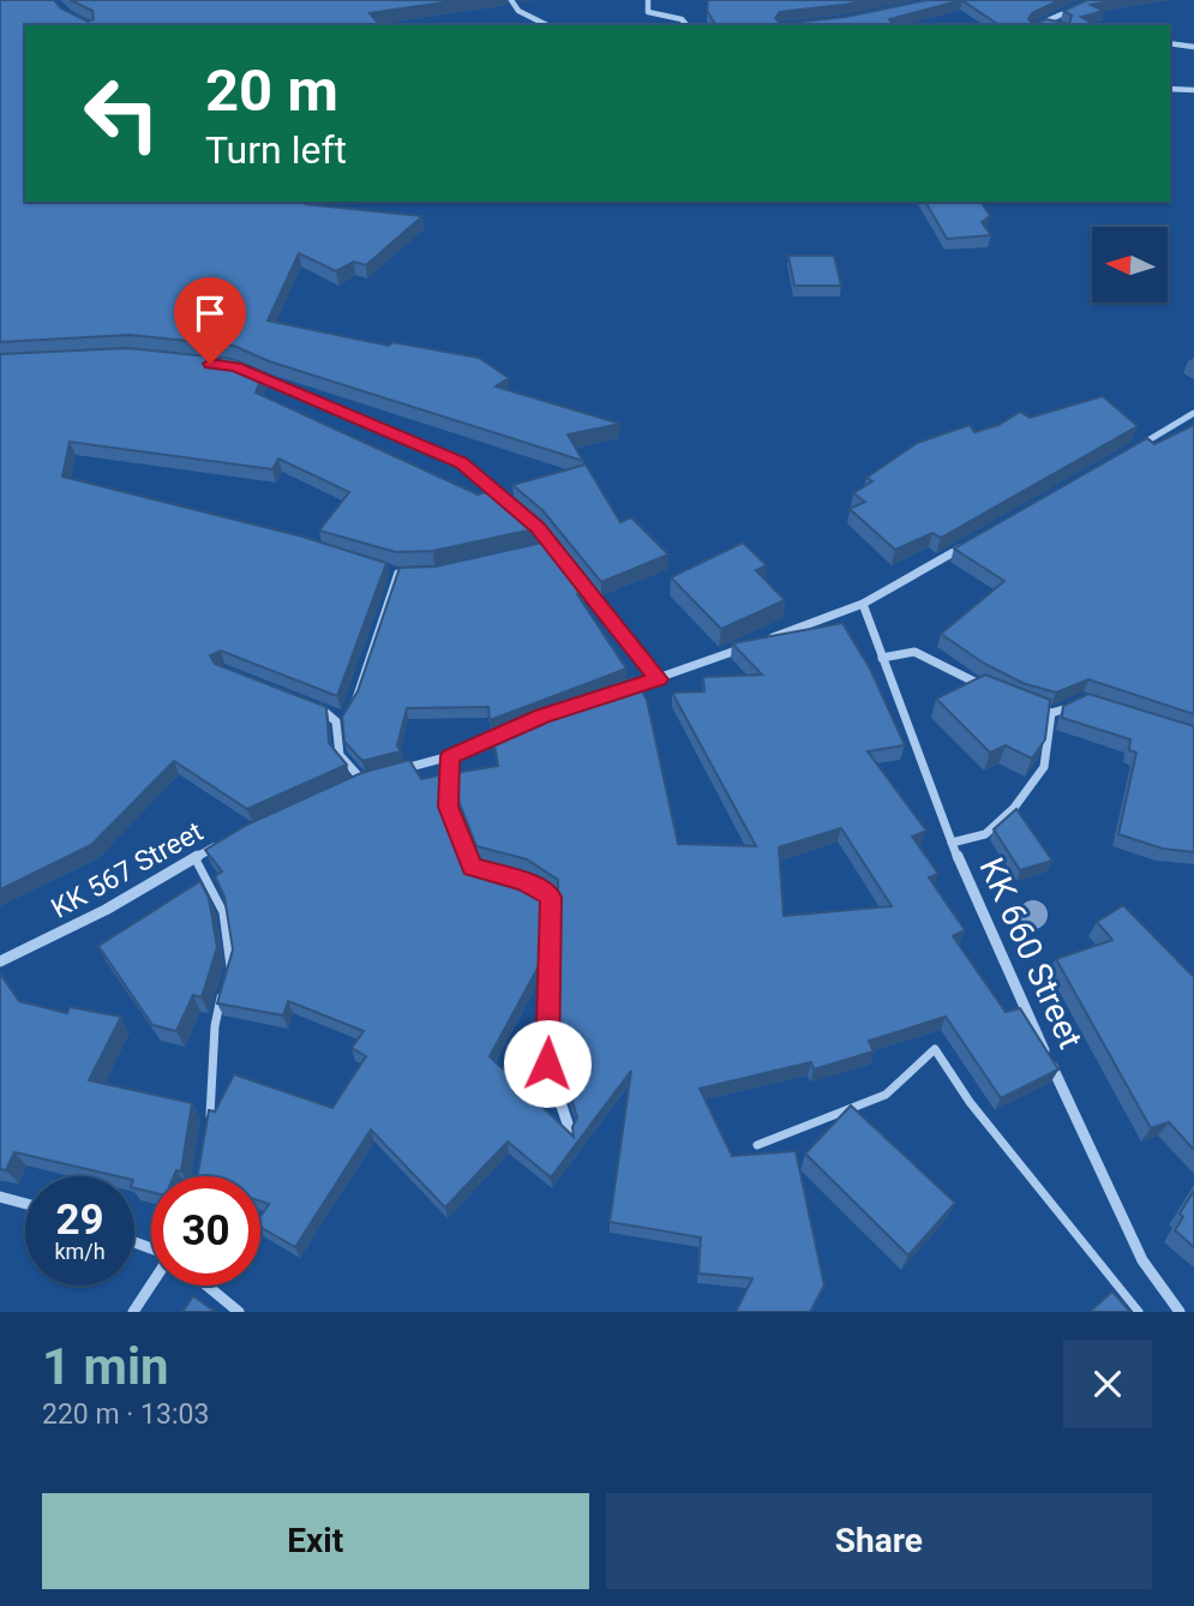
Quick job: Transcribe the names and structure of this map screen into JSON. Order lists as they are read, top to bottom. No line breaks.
{"streets":{"street":["KK 567 Street","KK 660 Street"]},"north":"left","page":{"turn":["20 m","Turn left"],"speed":"29 km/h","limit":"30","heading":["1 min","220 m · 13:03"],"buttons":["Exit","Share"]}}
